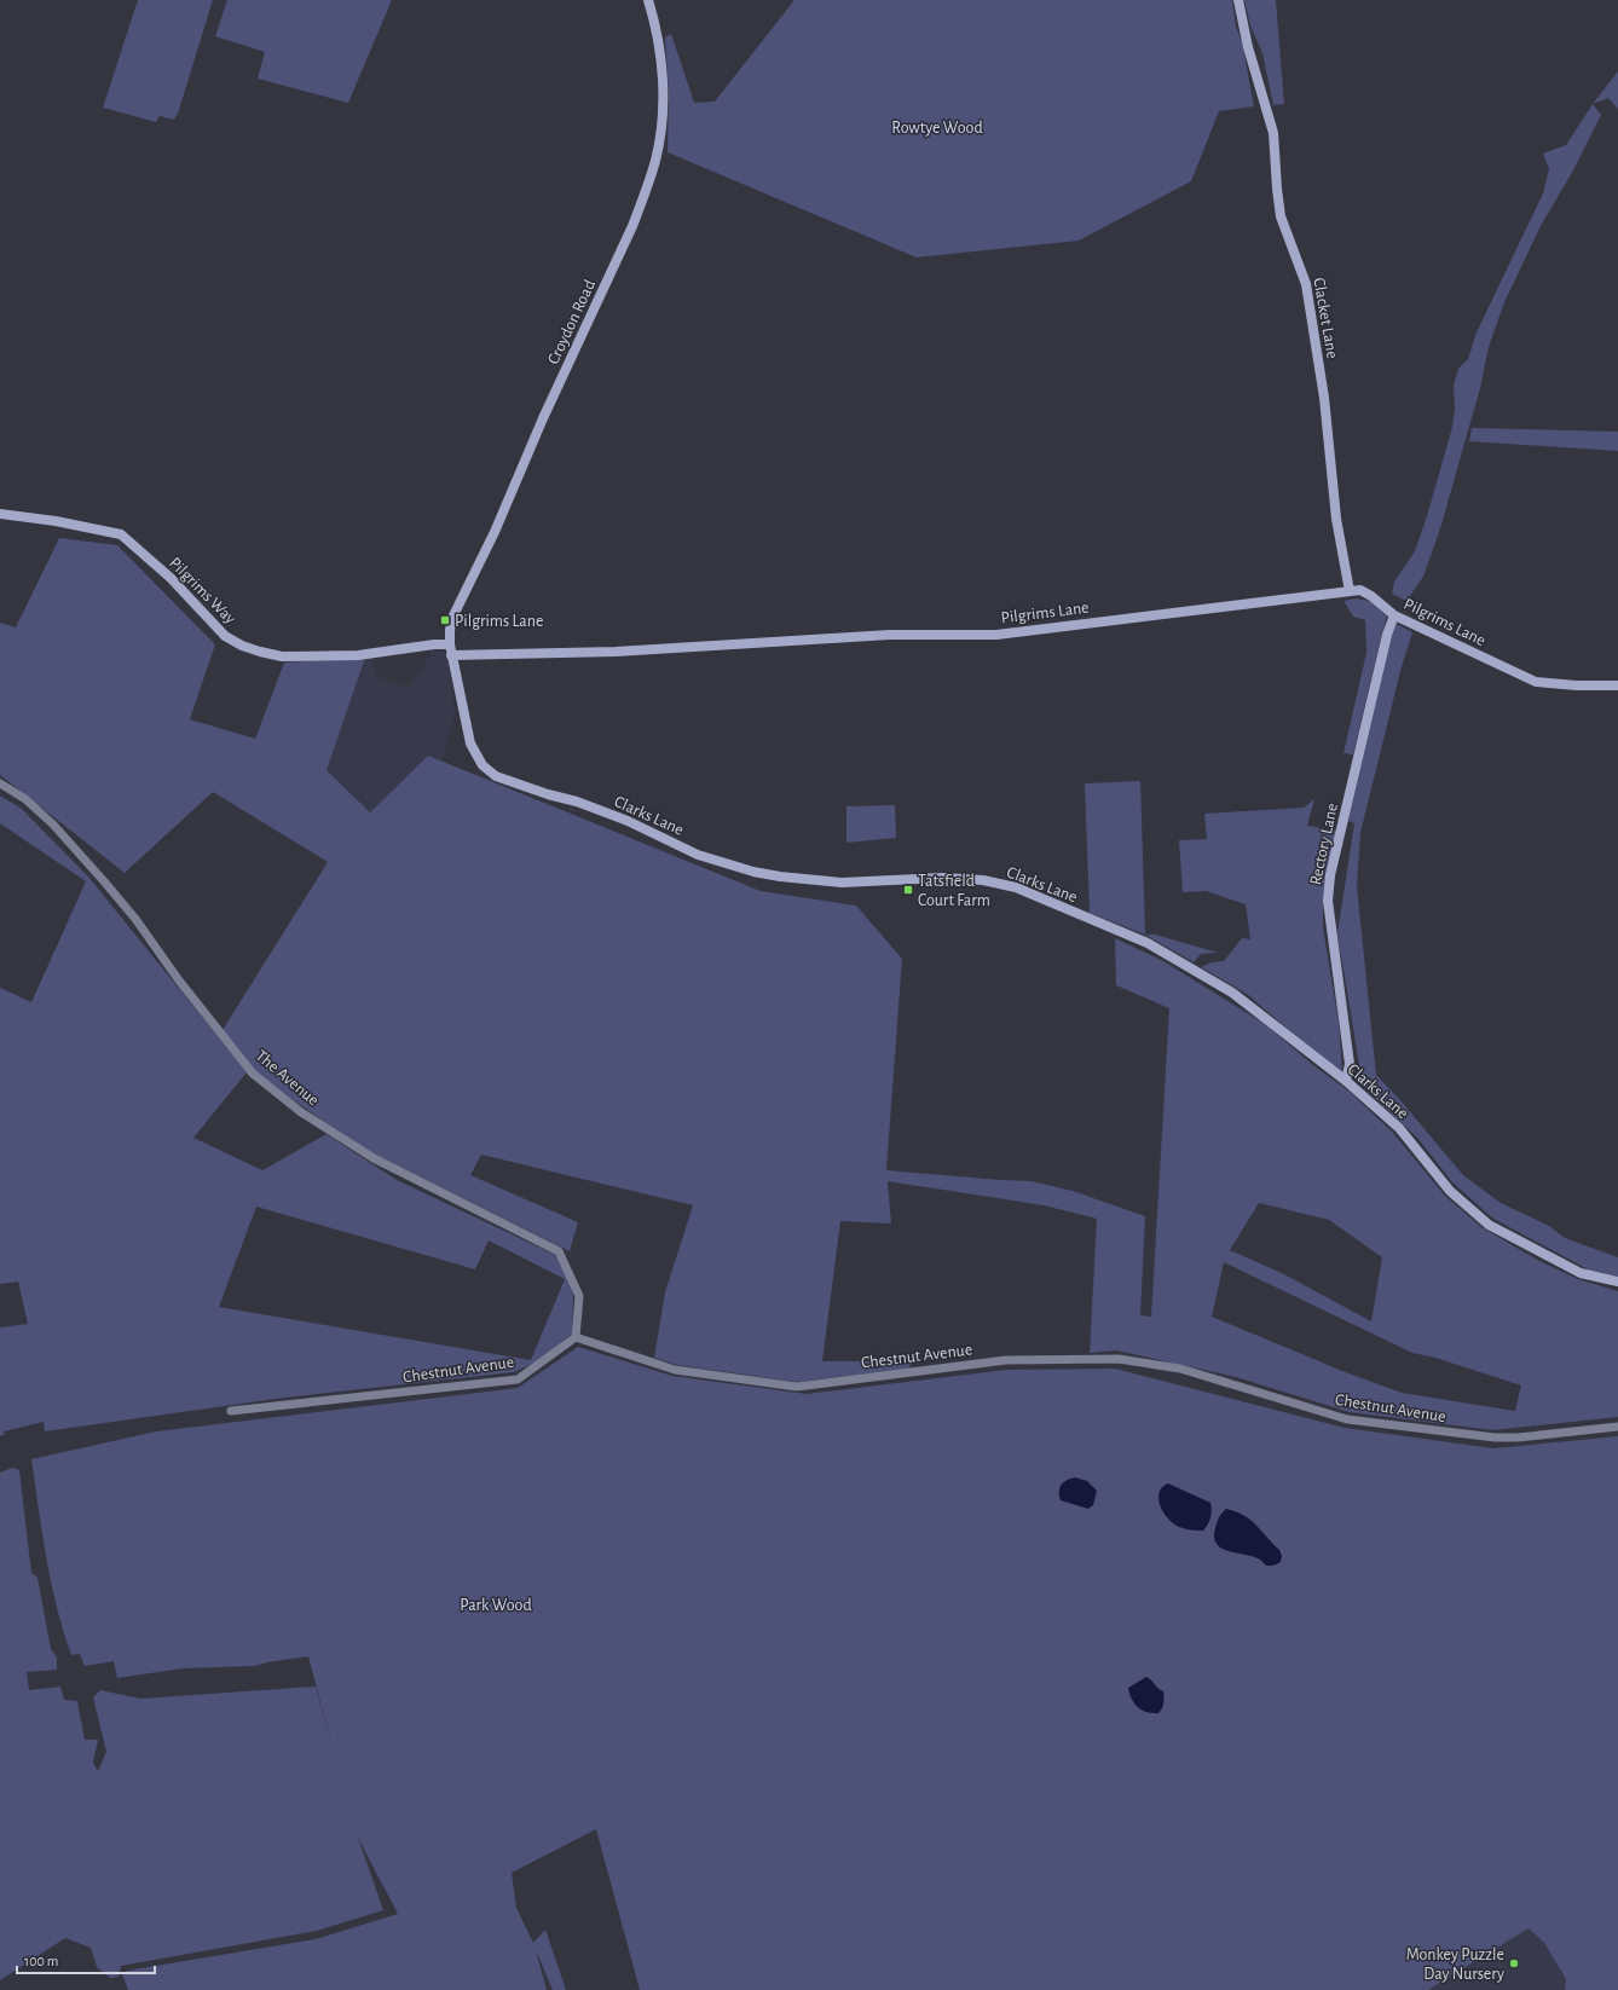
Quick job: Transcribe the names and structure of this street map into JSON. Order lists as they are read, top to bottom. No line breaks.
{"streets":{"street":["Clacket Lane","Croydon Road","Pilgrims Way","Pilgrims Lane","Clarks Lane","Rectory Lane","The Avenue","Chestnut Avenue"]},"crossings":[["Clacket Lane","Pilgrims Lane"],["Croydon Road","Pilgrims Way"],["Croydon Road","Clarks Lane"],["Pilgrims Way","Clarks Lane"],["Pilgrims Lane","Clarks Lane"],["Pilgrims Lane","Rectory Lane"],["Clarks Lane","Rectory Lane"],["The Avenue","Chestnut Avenue"]],"parks":["Rowtye Wood","Park Wood"],"places":{"transit":["Pilgrims Lane","Tatsfield Court Farm"],"other":["Monkey Puzzle Day Nursery"]},"scale_bar":"100 m"}
